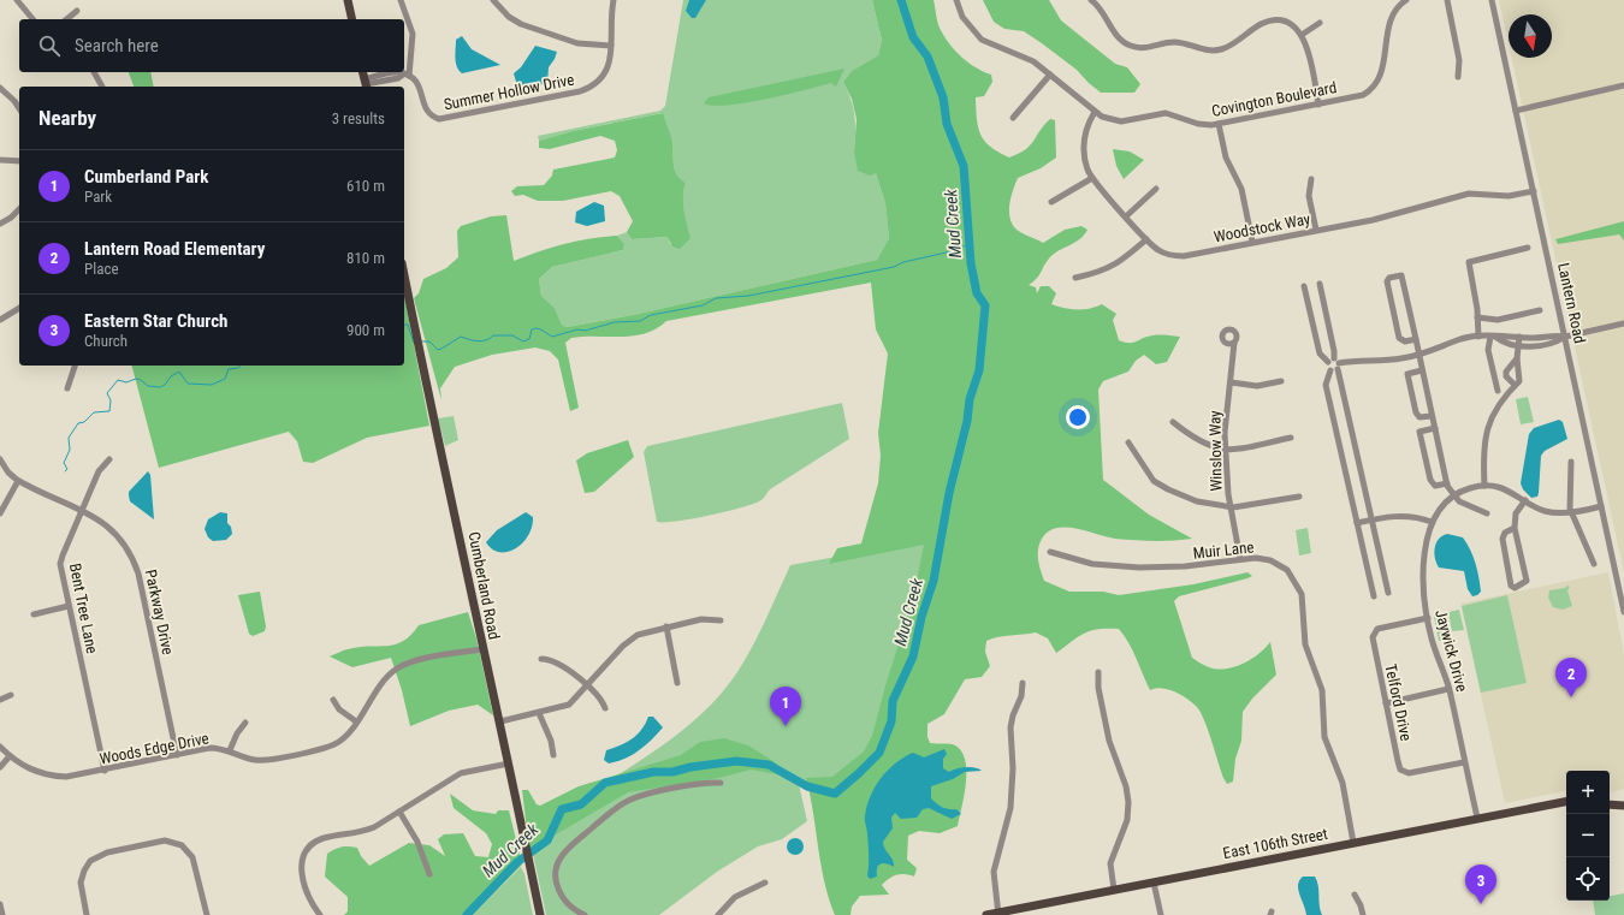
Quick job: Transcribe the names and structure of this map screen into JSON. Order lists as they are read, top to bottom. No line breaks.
{"streets":{"main road":["Cumberland Road","East 106th Street"],"street":["Summer Hollow Drive","Covington Boulevard","Woodstock Way","Lantern Road","Winslow Way","Muir Lane","Bent Tree Lane","Parkway Drive","Jaywick Drive","Telford Drive","Woods Edge Drive"]},"crossings":[["Covington Boulevard","Woodstock Way"],["Woodstock Way","Lantern Road"],["Lantern Road","Jaywick Drive"],["Winslow Way","Muir Lane"],["Muir Lane","East 106th Street"],["Cumberland Road","Woods Edge Drive"],["Bent Tree Lane","Parkway Drive"],["Bent Tree Lane","Woods Edge Drive"],["Parkway Drive","Woods Edge Drive"],["Jaywick Drive","Telford Drive"],["Jaywick Drive","East 106th Street"]],"water":["Mud Creek"],"north":"bottom","page":{"search":"Search here","heading":["Nearby","3 results"],"list":[{"mark":"1","name":"Cumberland Park","note":"Park","value":"610 m"},{"mark":"2","name":"Lantern Road Elementary","note":"Place","value":"810 m"},{"mark":"3","name":"Eastern Star Church","note":"Church","value":"900 m"}],"pins":["2","1","3"],"map_buttons":["+","−"]}}
